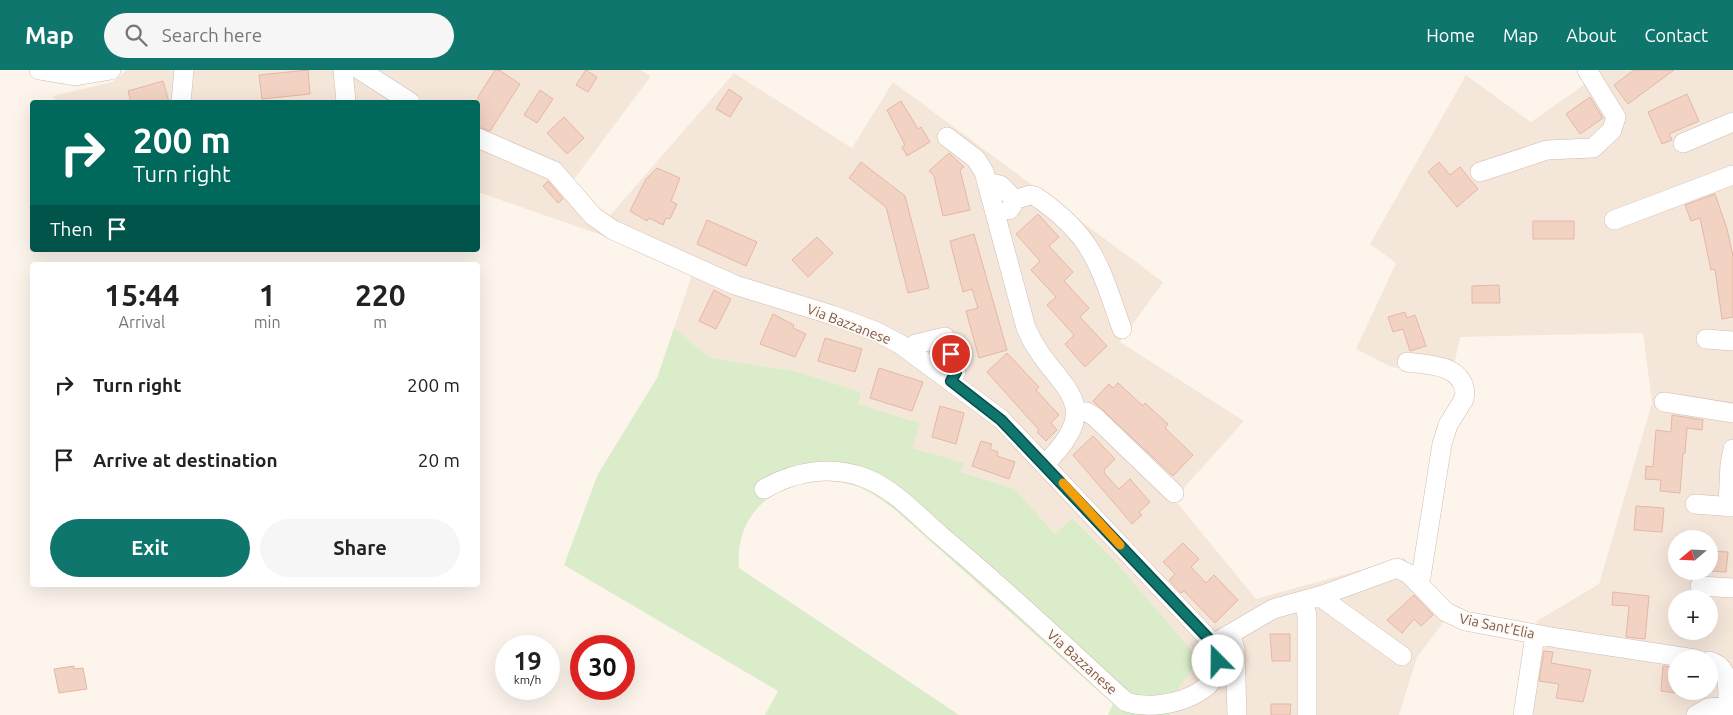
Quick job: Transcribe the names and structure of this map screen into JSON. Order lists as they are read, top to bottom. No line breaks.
{"streets":{"street":["Via Bazzanese","Via Sant'Elia"]},"crossings":[["Via Bazzanese","Via Sant'Elia"]],"north":"left","page":{"header":"Map","search":"Search here","nav":["Home","Map","About","Contact"],"turn":["200 m","Turn right"],"then":"Then","eta":["15:44","Arrival","1","min","220","m"],"list":[{"name":"Turn right","value":"200 m"},{"name":"Arrive at destination","value":"20 m"}],"buttons":["Exit","Share"],"map_buttons":["+","−"],"speed":"19 km/h","limit":"30"}}
